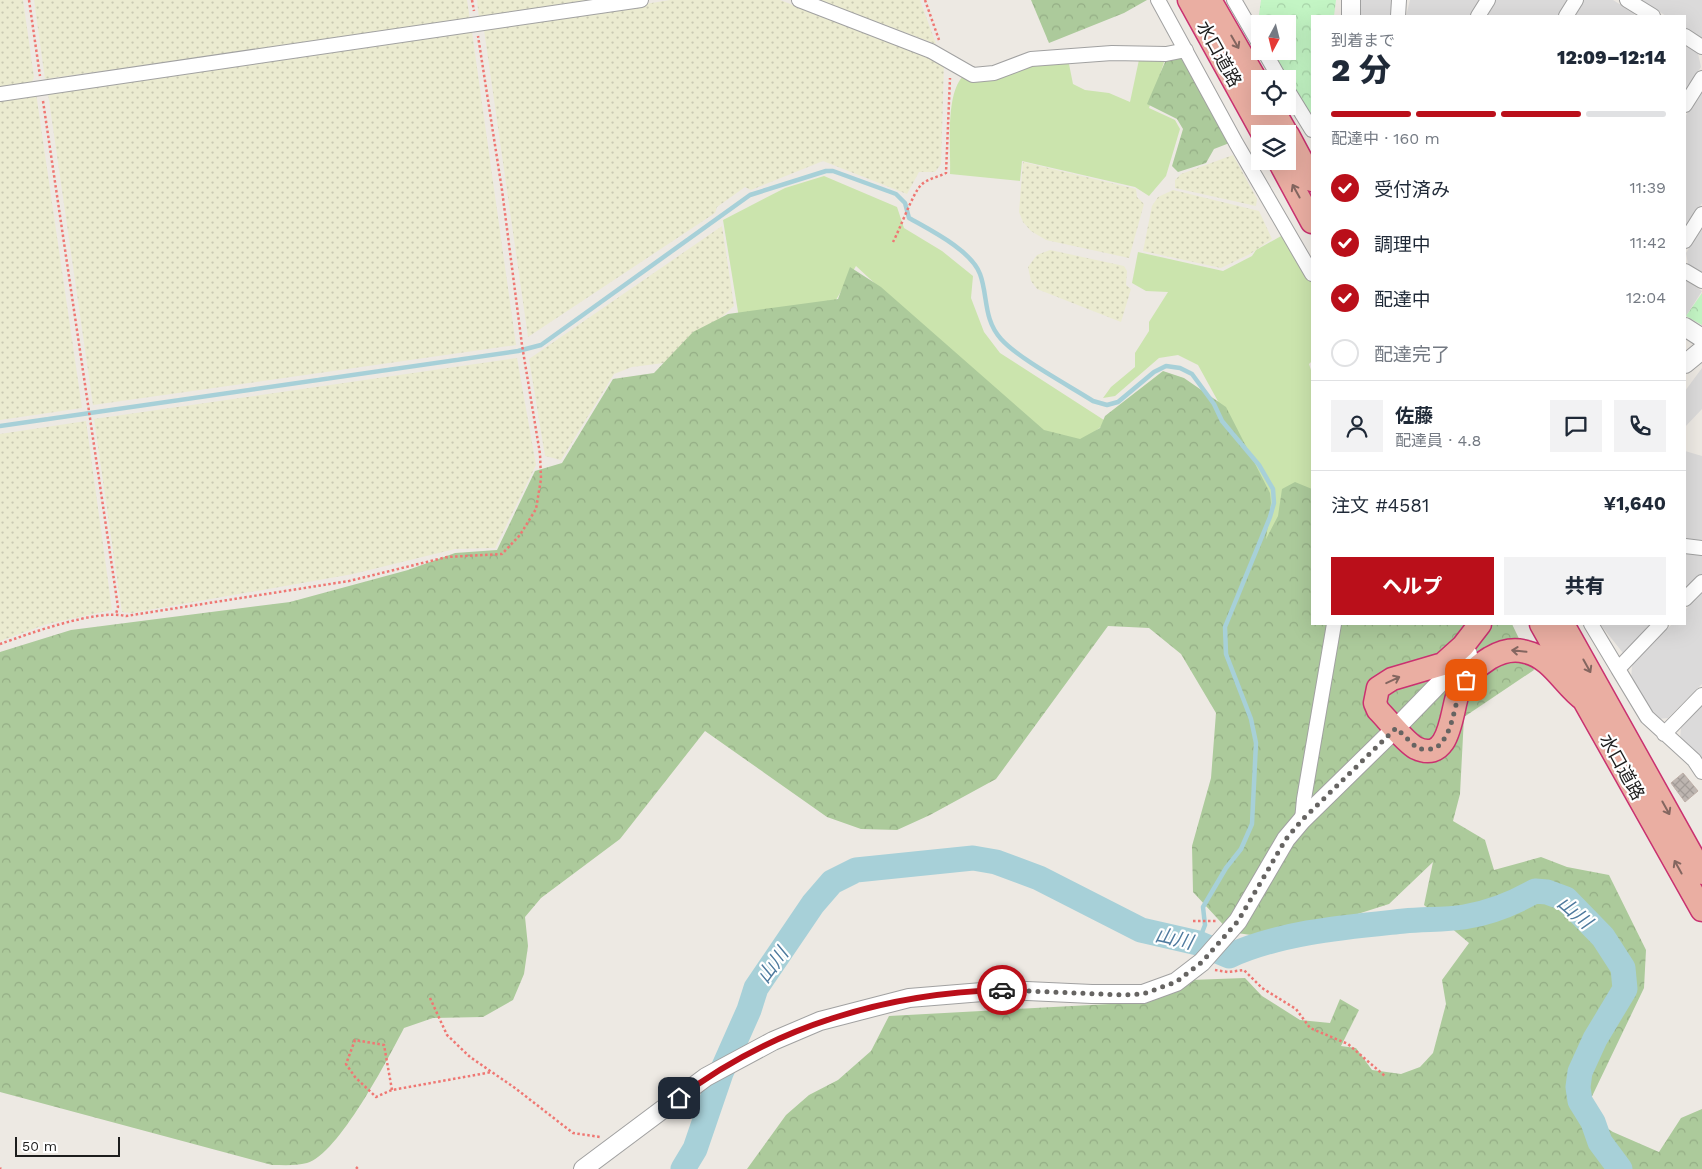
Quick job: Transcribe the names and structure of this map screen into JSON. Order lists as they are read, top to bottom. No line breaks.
{"streets":{"highway":["水口道路"]},"water":["山川"],"scale_bar":"50 m","north":"bottom","page":{"heading":["2 分","到着まで","12:09–12:14"],"panel":["佐藤","配達員 · 4.8","注文 #4581","¥1,640"],"bar":"配達中 · 160 m","list":[["受付済み","11:39"],["調理中","11:42"],["配達中","12:04"],"配達完了"],"buttons":["ヘルプ","共有"],"scale":"50 m"}}
